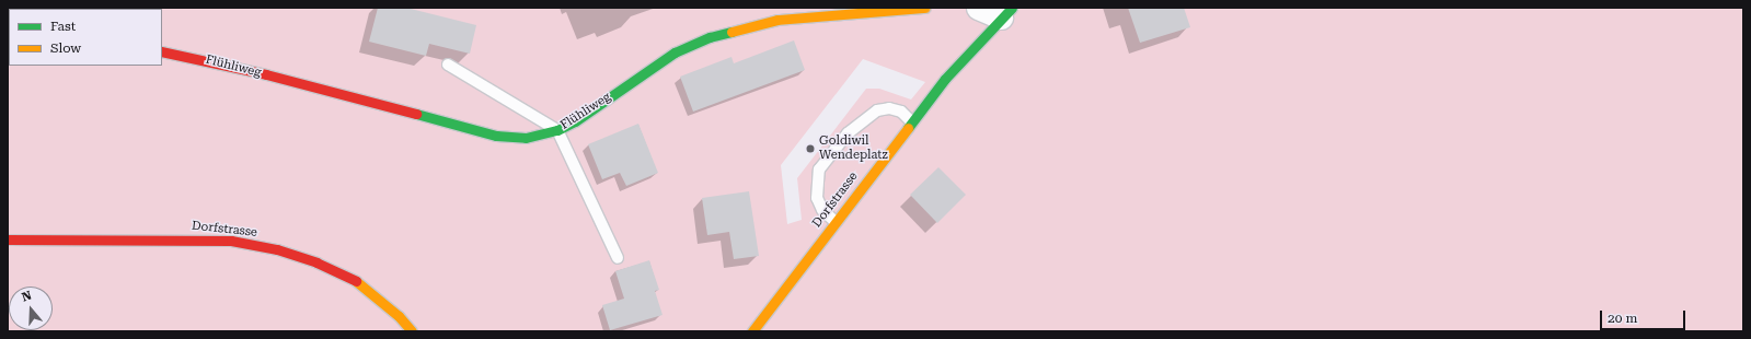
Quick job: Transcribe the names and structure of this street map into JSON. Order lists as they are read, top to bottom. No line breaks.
{"streets":{"street":["Flühliweg","Dorfstrasse"]},"places":["Goldiwil Wendeplatz"],"legend":["Fast","Slow"],"scale_bar":"20 m","north":"top"}
